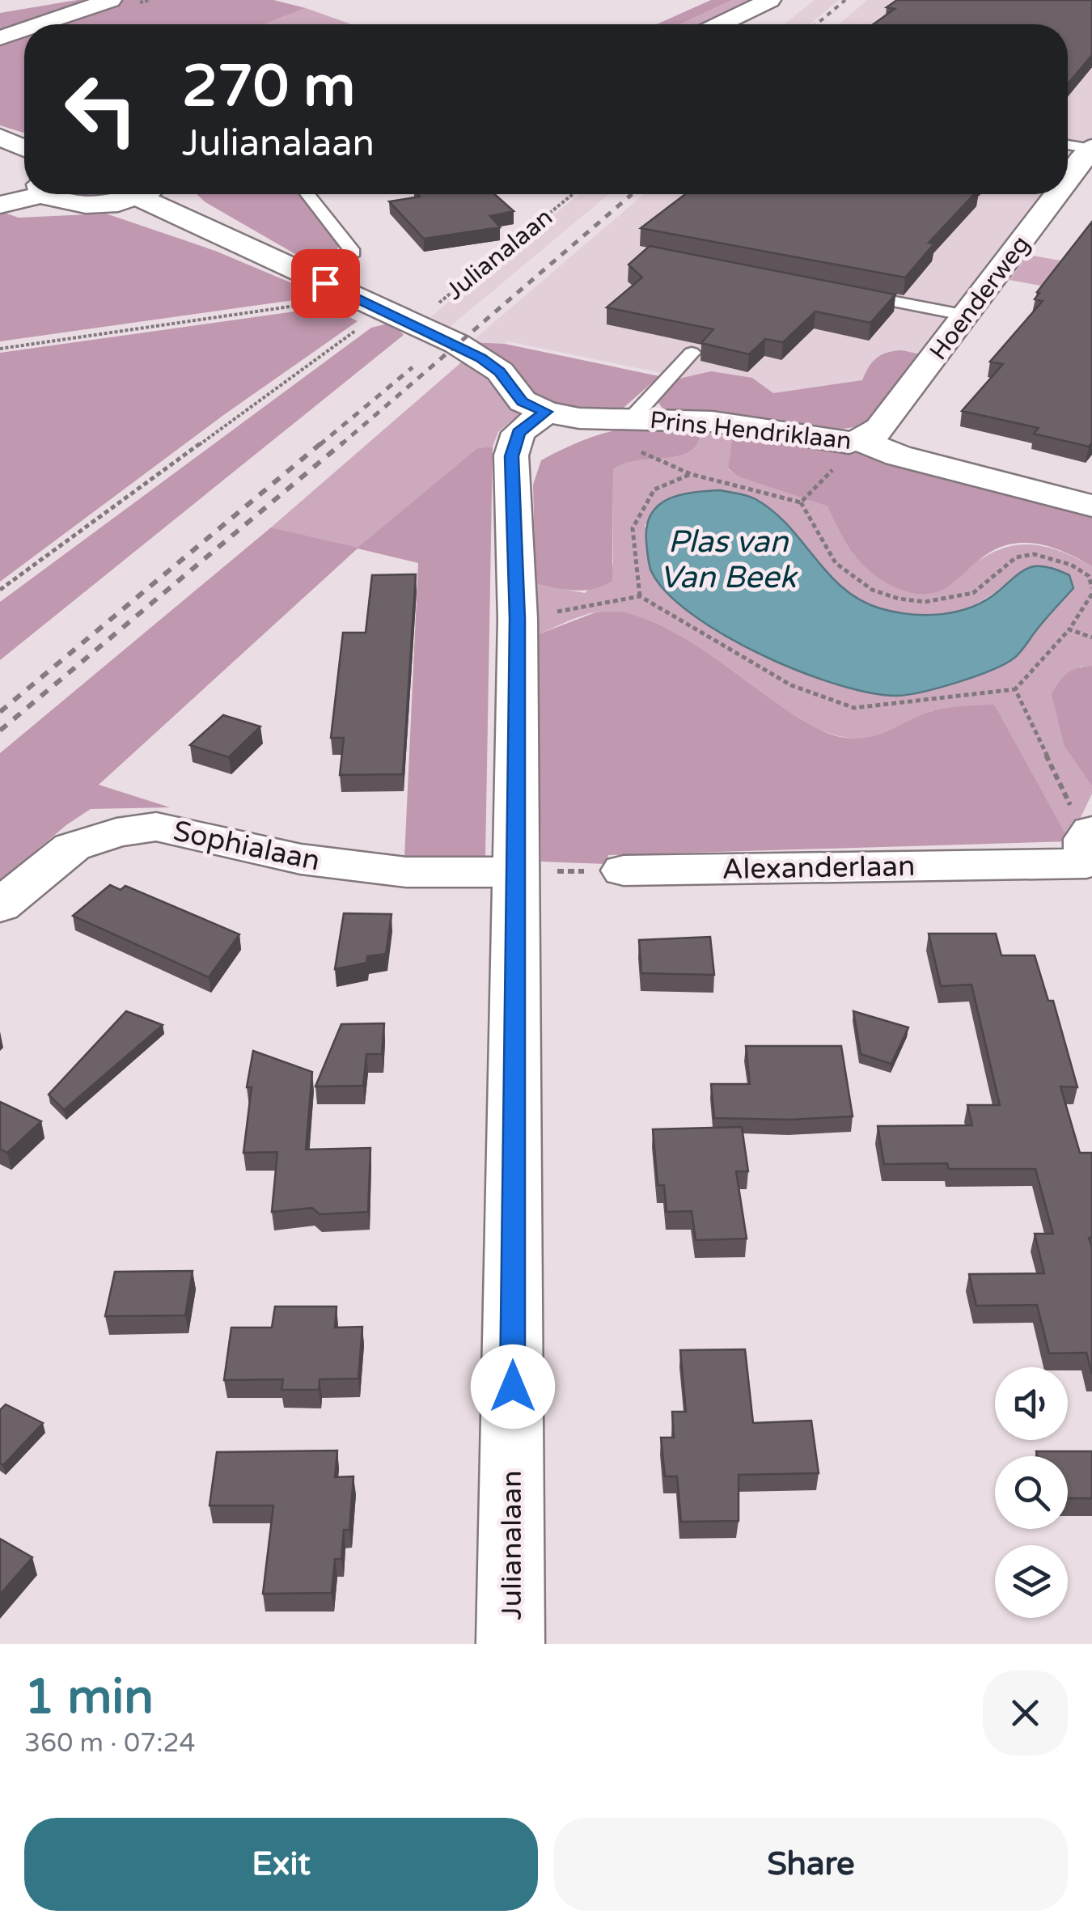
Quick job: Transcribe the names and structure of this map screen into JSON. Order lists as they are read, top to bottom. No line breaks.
{"streets":{"street":["Julianalaan","Hoenderweg","Prins Hendriklaan","Sophialaan","Alexanderlaan"]},"crossings":[["Julianalaan","Prins Hendriklaan"],["Julianalaan","Sophialaan"],["Hoenderweg","Prins Hendriklaan"]],"water":["Plas van Van Beek"],"page":{"turn":["270 m","Julianalaan"],"heading":["1 min","360 m · 07:24"],"buttons":["Exit","Share"]}}
